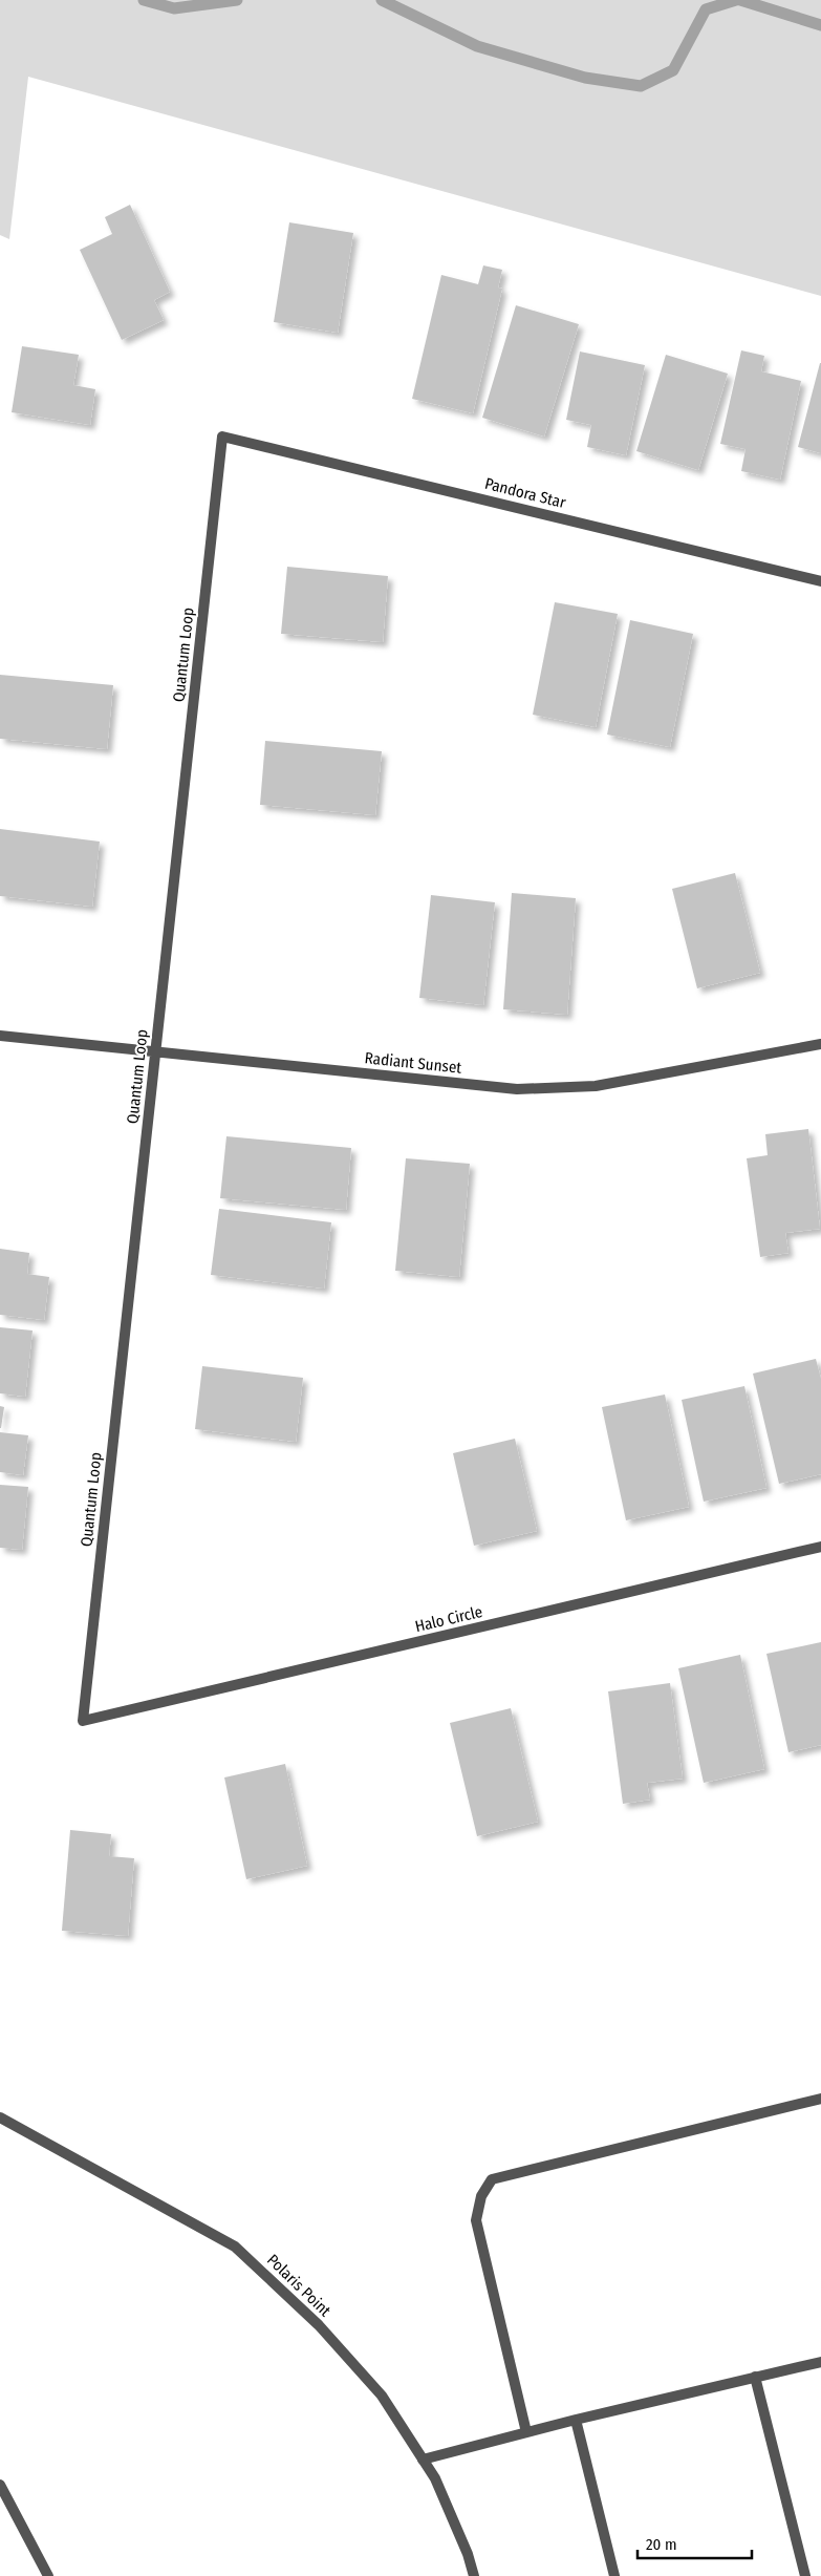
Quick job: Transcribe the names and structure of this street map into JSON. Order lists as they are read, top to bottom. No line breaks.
{"streets":{"street":["Pandora Star","Quantum Loop","Radiant Sunset","Halo Circle","Polaris Point"]},"crossings":[["Pandora Star","Quantum Loop"],["Quantum Loop","Radiant Sunset"],["Quantum Loop","Halo Circle"]],"scale_bar":"20 m"}
